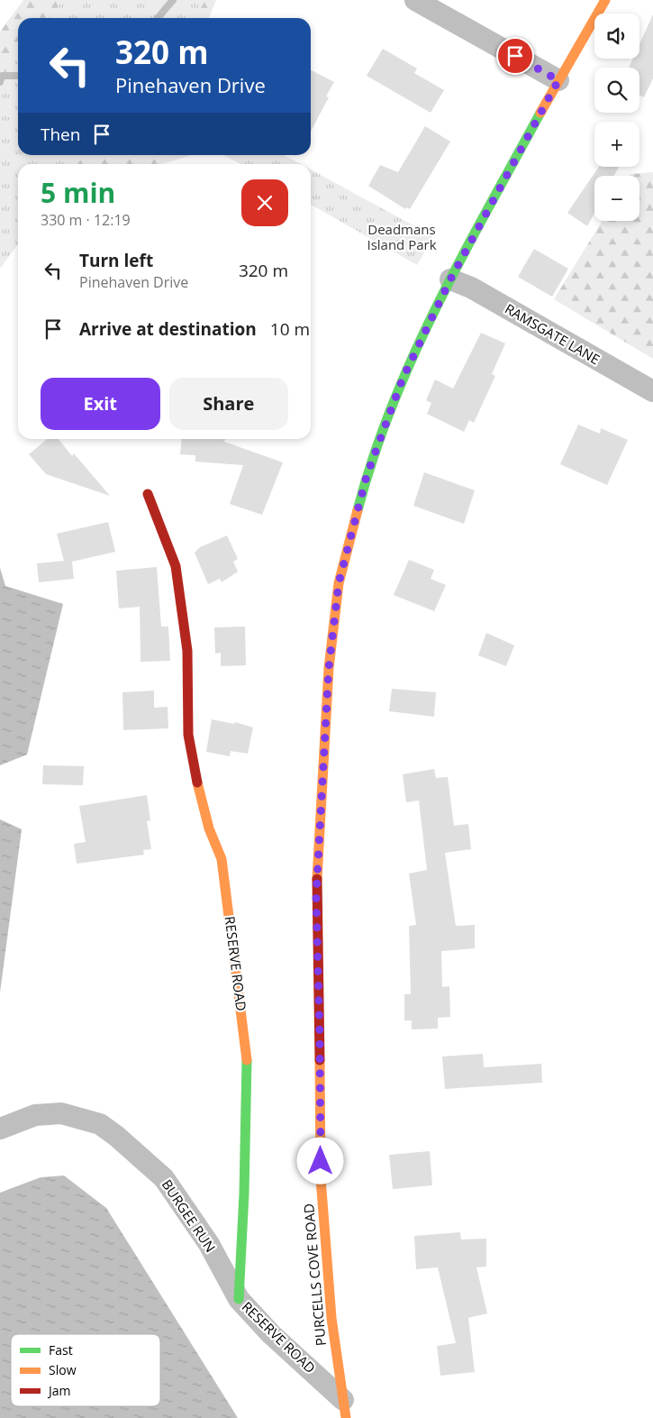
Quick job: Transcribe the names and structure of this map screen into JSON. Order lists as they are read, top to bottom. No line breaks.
{"streets":{"main road":["RESERVE ROAD","PURCELLS COVE ROAD"],"street":["RAMSGATE LANE","BURGEE RUN"]},"crossings":[["RAMSGATE LANE","PURCELLS COVE ROAD"],["RESERVE ROAD","BURGEE RUN"],["RESERVE ROAD","PURCELLS COVE ROAD"]],"parks":["Deadmans Island Park"],"legend":["Fast","Slow","Jam"],"page":{"map_buttons":["+","−"],"turn":["320 m","Pinehaven Drive"],"then":"Then","heading":["5 min","330 m · 12:19"],"list":[{"name":"Turn left","note":"Pinehaven Drive","value":"320 m"},{"name":"Arrive at destination","value":"10 m"}],"buttons":["Exit","Share"]}}
